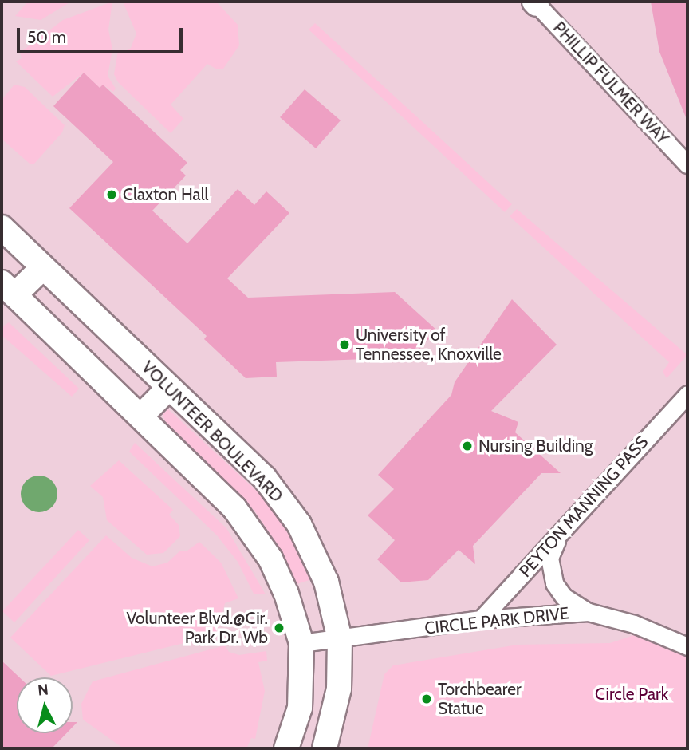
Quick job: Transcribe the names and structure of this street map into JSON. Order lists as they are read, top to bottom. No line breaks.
{"streets":{"street":["PHILLIP FULMER WAY","VOLUNTEER BOULEVARD","PEYTON MANNING PASS","CIRCLE PARK DRIVE"]},"crossings":[["VOLUNTEER BOULEVARD","CIRCLE PARK DRIVE"],["PEYTON MANNING PASS","CIRCLE PARK DRIVE"]],"parks":["Circle Park"],"places":["Claxton Hall","University of Tennessee, Knoxville","Nursing Building","Volunteer Blvd.@Cir. Park Dr. Wb","Torchbearer Statue"],"scale_bar":"50 m","north":"top"}
